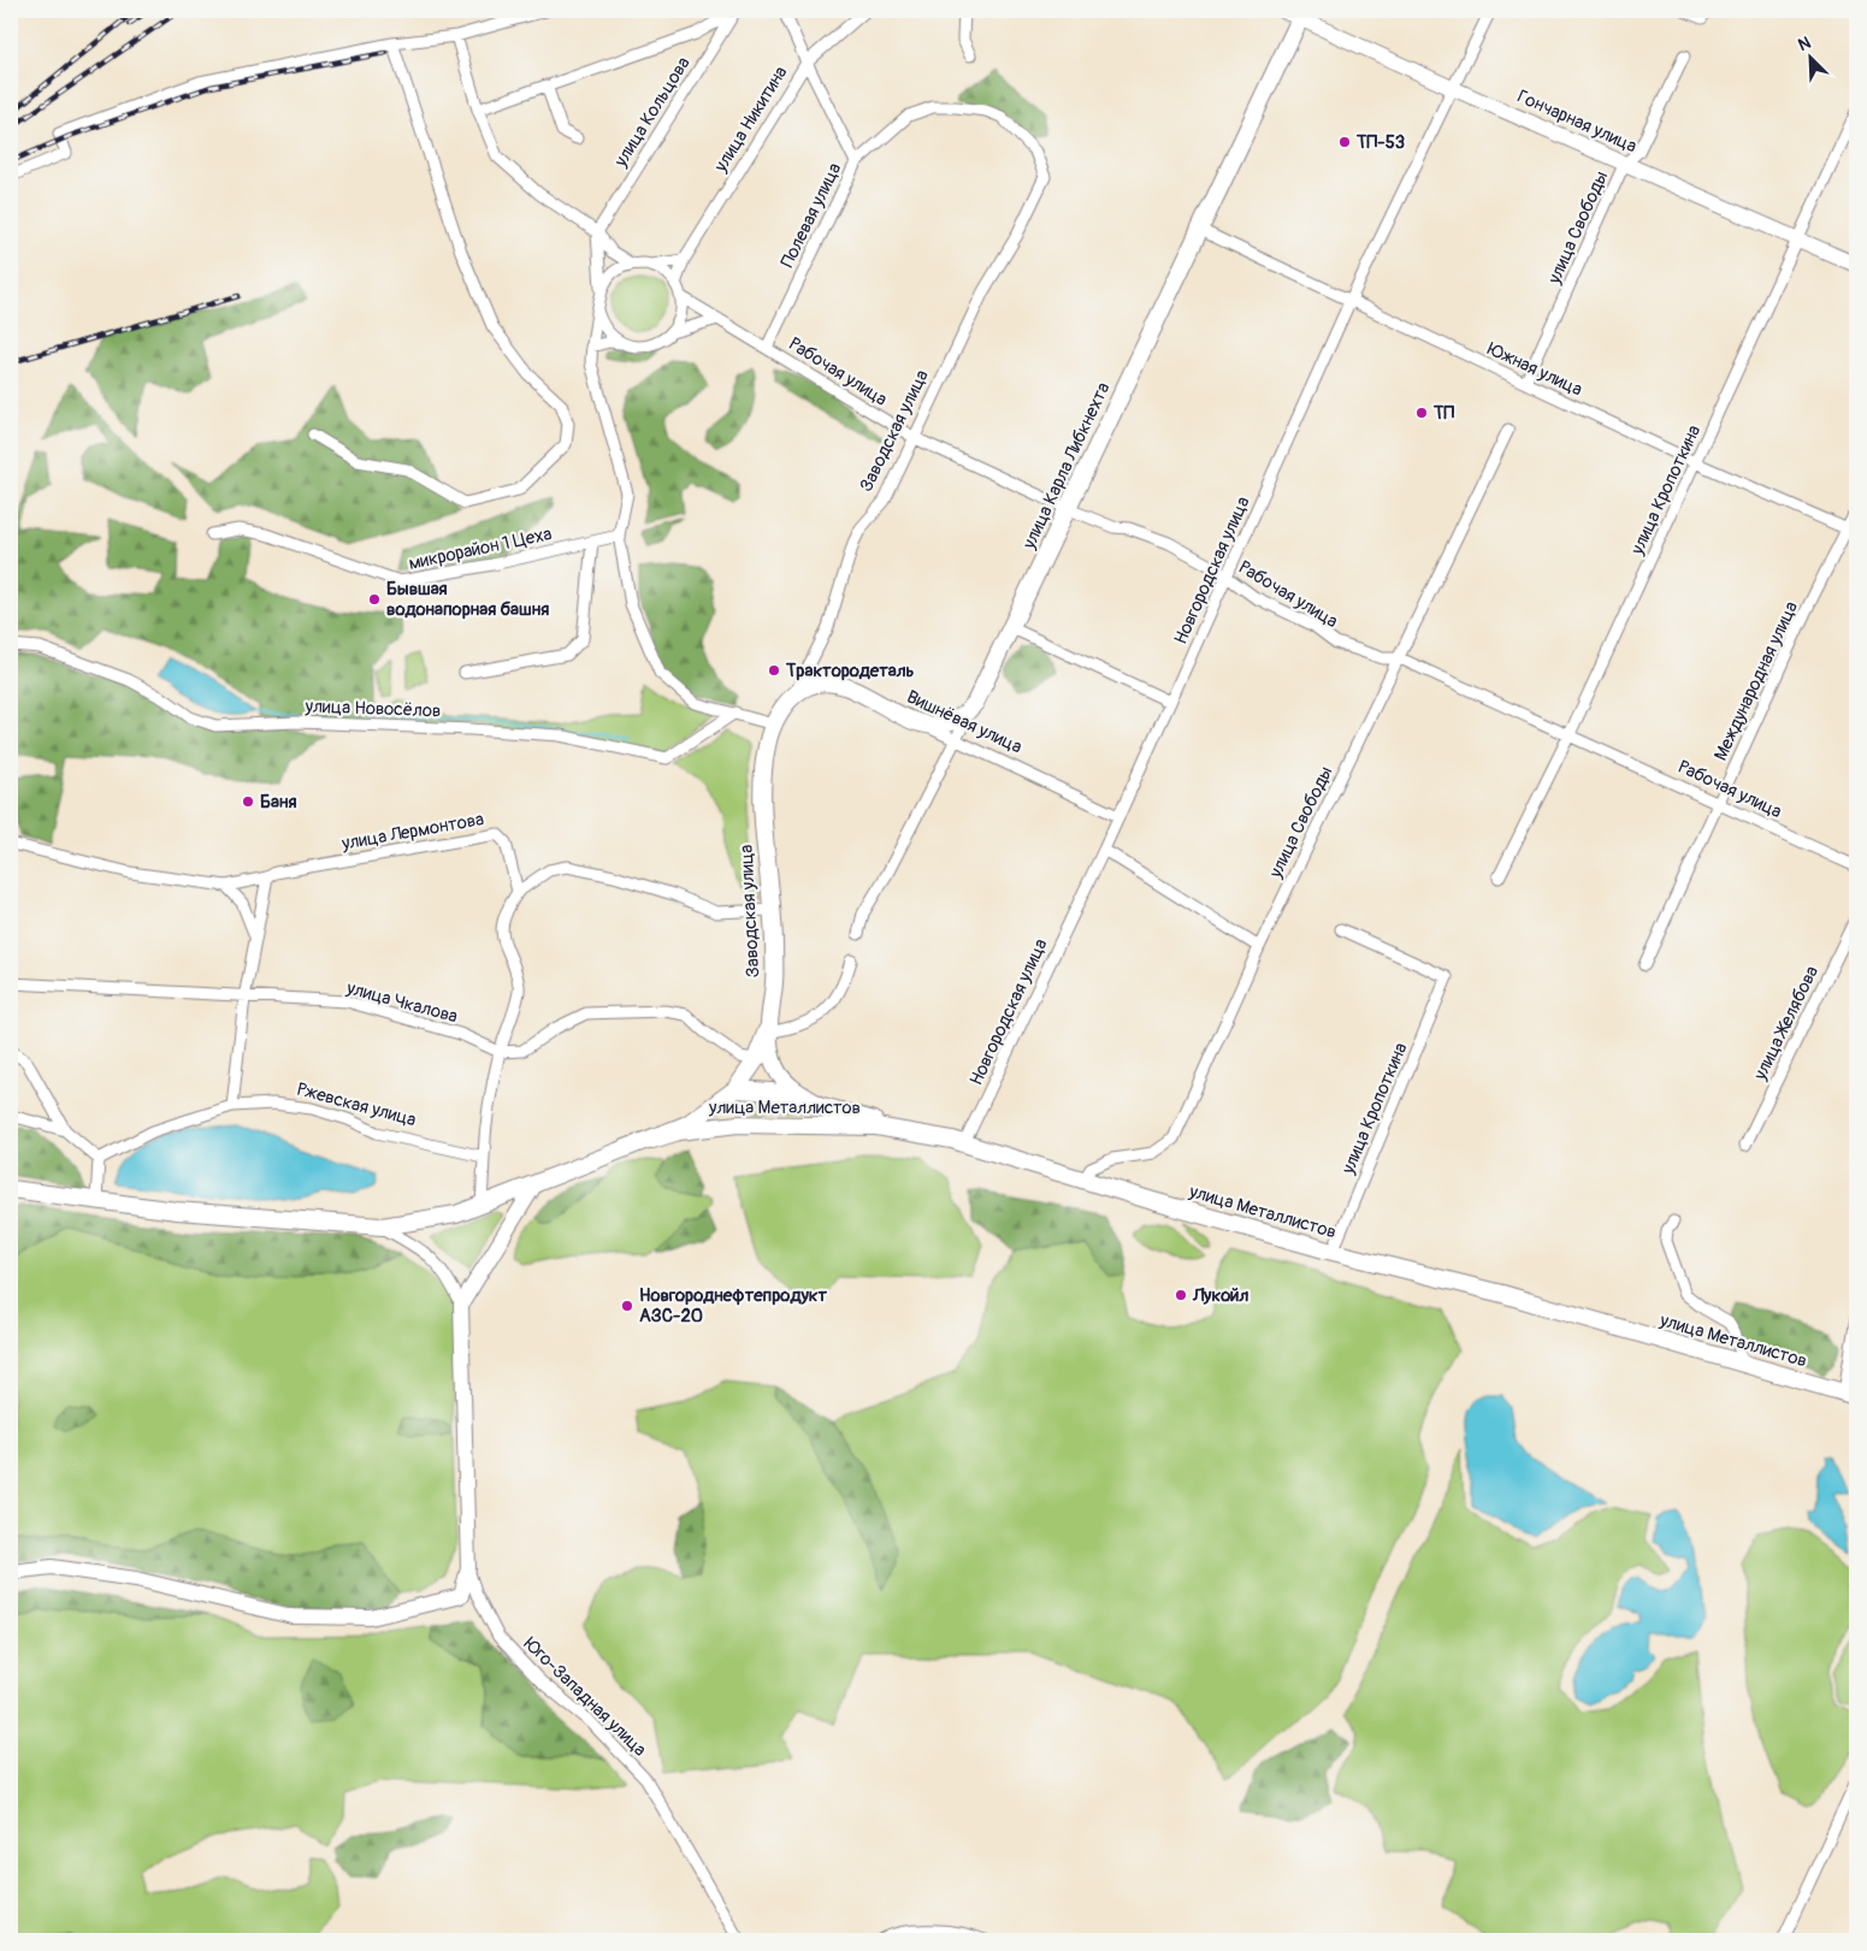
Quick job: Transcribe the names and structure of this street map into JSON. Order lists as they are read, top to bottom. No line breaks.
{"streets":{"main road":["Заводская улица","улица Карла Либкнехта","Вишнёвая улица","улица Металлистов"],"street":["улица Кольцова","улица Никитина","Гончарная улица","Полевая улица","улица Свободы","Южная улица","Рабочая улица","улица Кропоткина","микрорайон 1 Цеха","Новгородская улица","Международная улица","улица Новосёлов","улица Лермонтова","улица Чкалова","улица Желябова","Ржевская улица","Юго-Западная улица"]},"crossings":[["улица Никитина","Рабочая улица"],["Гончарная улица","улица Свободы"],["Гончарная улица","улица Карла Либкнехта"],["Гончарная улица","улица Кропоткина"],["Гончарная улица","Новгородская улица"],["Полевая улица","Рабочая улица"],["Полевая улица","Заводская улица"],["улица Свободы","Южная улица"],["улица Свободы","Рабочая улица"],["улица Свободы","улица Металлистов"],["Южная улица","улица Карла Либкнехта"],["Южная улица","улица Кропоткина"],["Южная улица","Новгородская улица"],["Южная улица","Международная улица"],["Рабочая улица","Заводская улица"],["Рабочая улица","улица Карла Либкнехта"],["Рабочая улица","улица Кропоткина"],["Рабочая улица","Новгородская улица"],["Рабочая улица","Международная улица"],["Заводская улица","Вишнёвая улица"],["улица Карла Либкнехта","Вишнёвая улица"],["улица Кропоткина","улица Металлистов"],["Новгородская улица","Вишнёвая улица"],["Новгородская улица","улица Металлистов"]],"places":["ТП-53","ТП","Бывшая водонапорная башня","Трактородеталь","Баня","Лукойл","Новгороднефтепродукт АЗС-20"],"north":"top left"}
